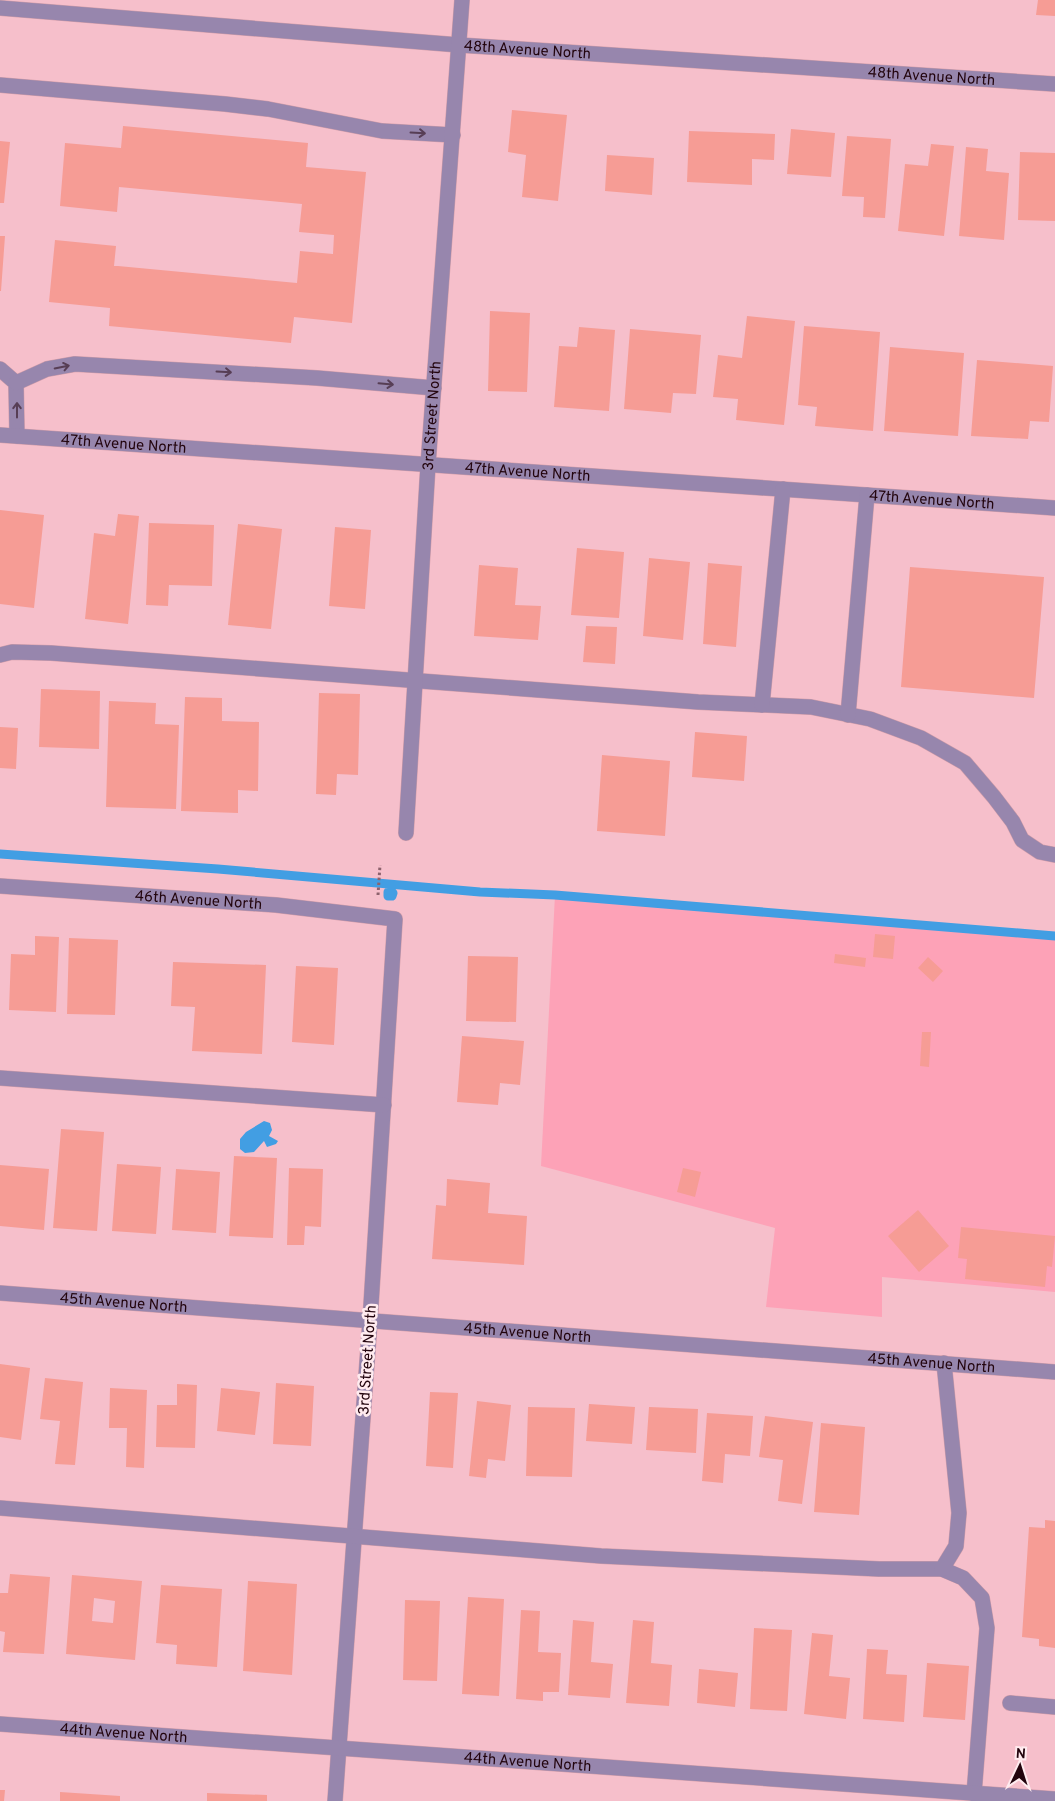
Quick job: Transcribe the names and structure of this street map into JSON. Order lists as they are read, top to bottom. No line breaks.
{"streets":{"street":["48th Avenue North","3rd Street North","47th Avenue North","46th Avenue North","45th Avenue North","44th Avenue North"]},"crossings":[["48th Avenue North","3rd Street North"],["3rd Street North","47th Avenue North"],["3rd Street North","46th Avenue North"],["3rd Street North","45th Avenue North"],["3rd Street North","44th Avenue North"]],"north":"top"}
